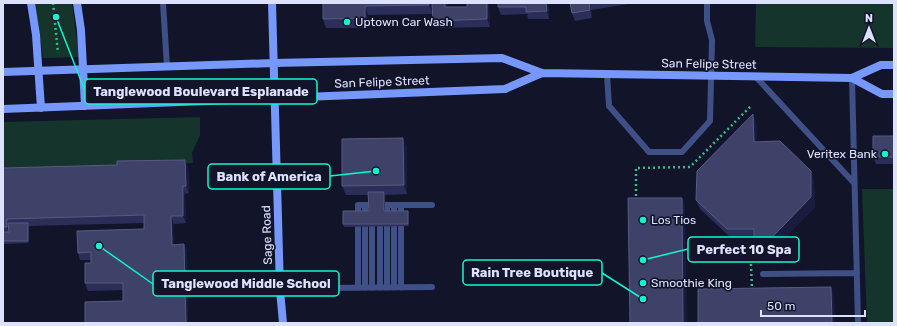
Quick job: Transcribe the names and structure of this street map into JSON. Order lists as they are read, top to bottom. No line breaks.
{"streets":{"main road":["San Felipe Street","Sage Road"]},"crossings":[["San Felipe Street","Sage Road"]],"places":["Tanglewood Boulevard Esplanade","Uptown Car Wash","Veritex Bank","Bank of America","Los Tios","Tanglewood Middle School","Perfect 10 Spa","Smoothie King","Rain Tree Boutique"],"scale_bar":"50 m","north":"top"}
